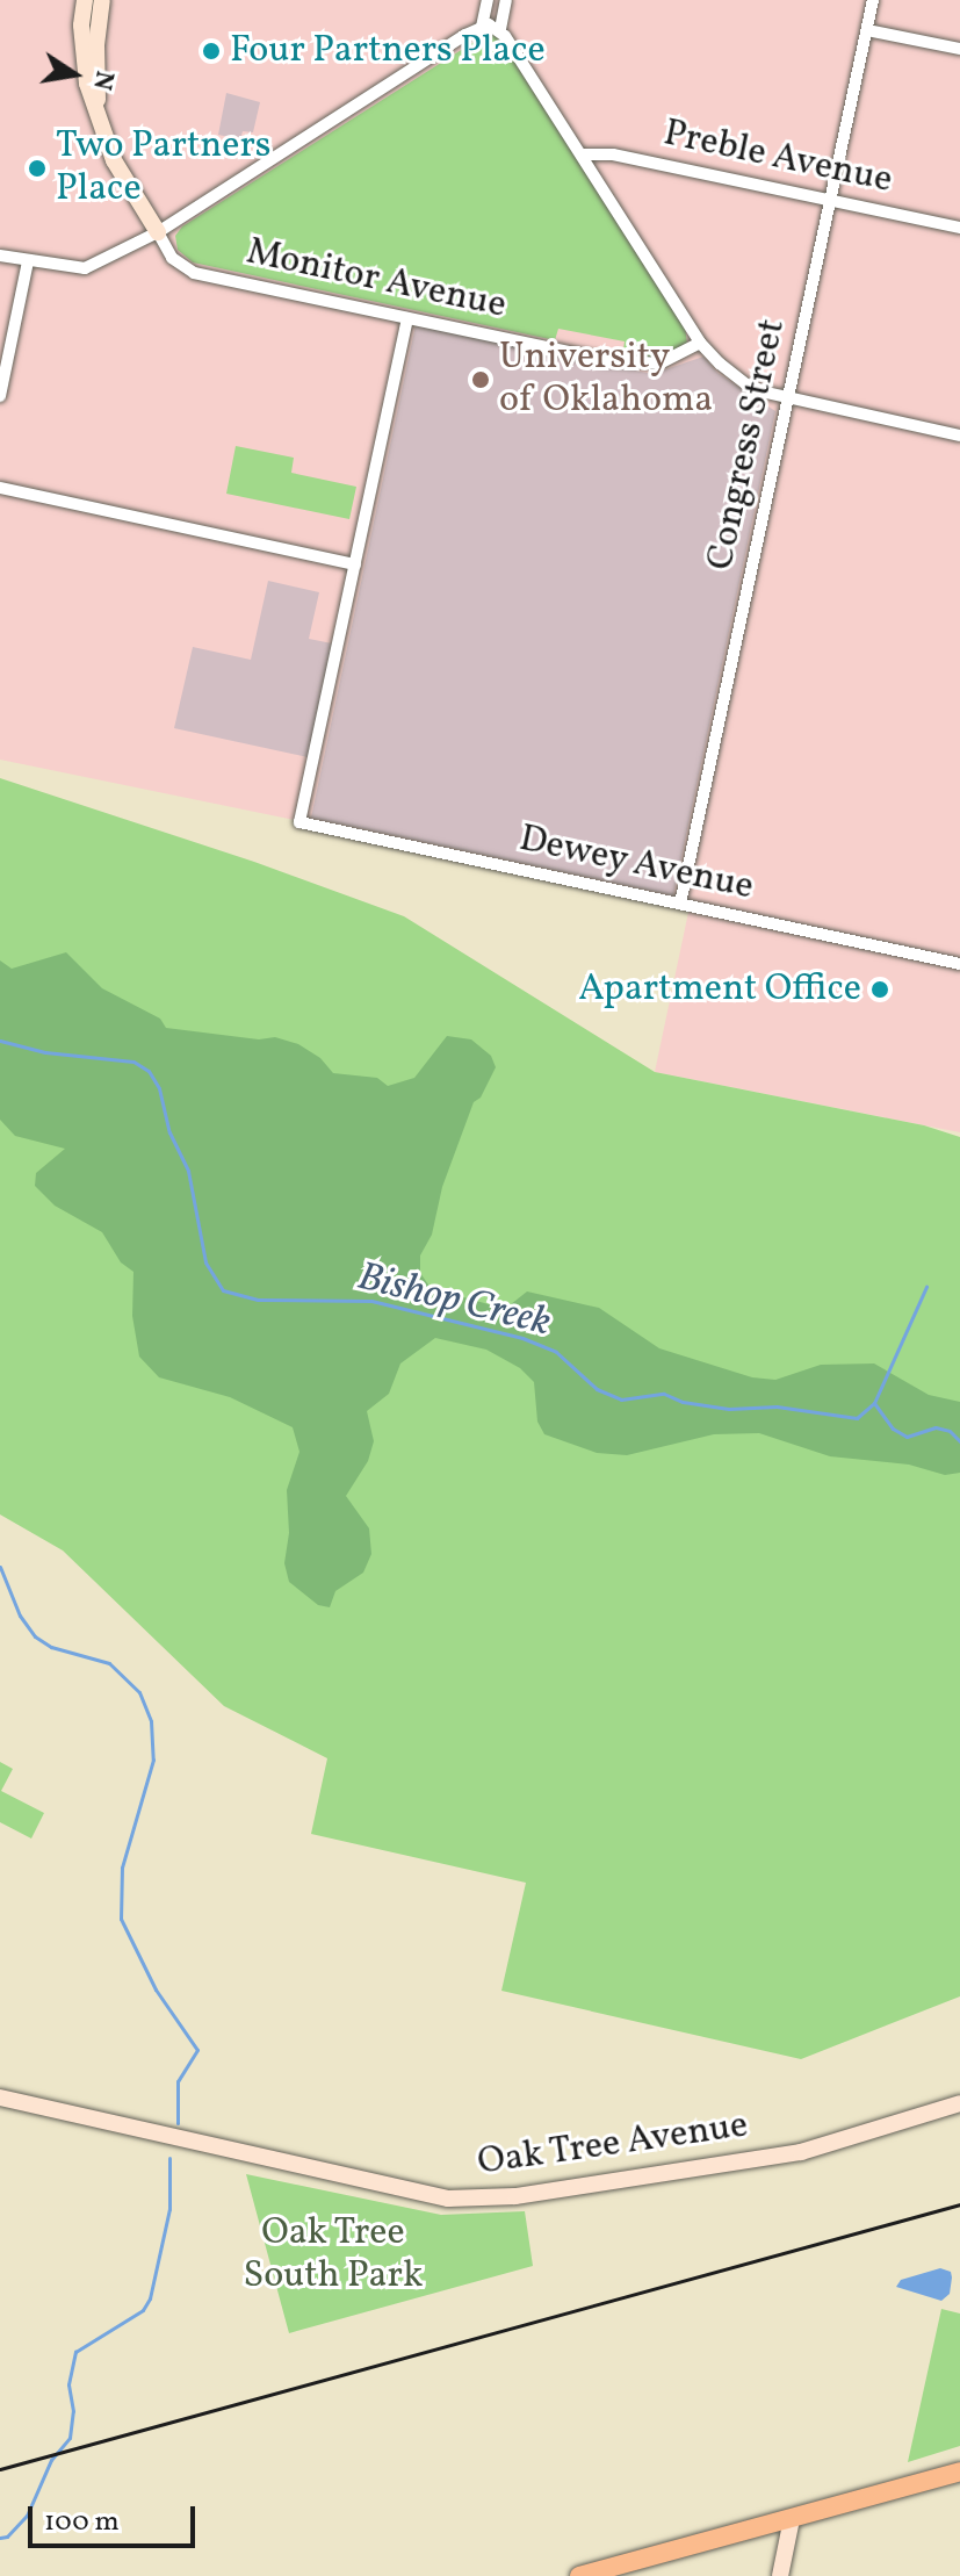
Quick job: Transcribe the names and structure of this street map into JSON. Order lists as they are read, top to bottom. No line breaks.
{"streets":{"street":["Preble Avenue","Monitor Avenue","Congress Street","Dewey Avenue","Oak Tree Avenue"]},"crossings":[["Preble Avenue","Congress Street"],["Congress Street","Dewey Avenue"]],"water":["Bishop Creek"],"parks":["Oak Tree South Park"],"places":["Four Partners Place","Two Partners Place","University of Oklahoma","Apartment Office"],"scale_bar":"100 m","north":"right"}
